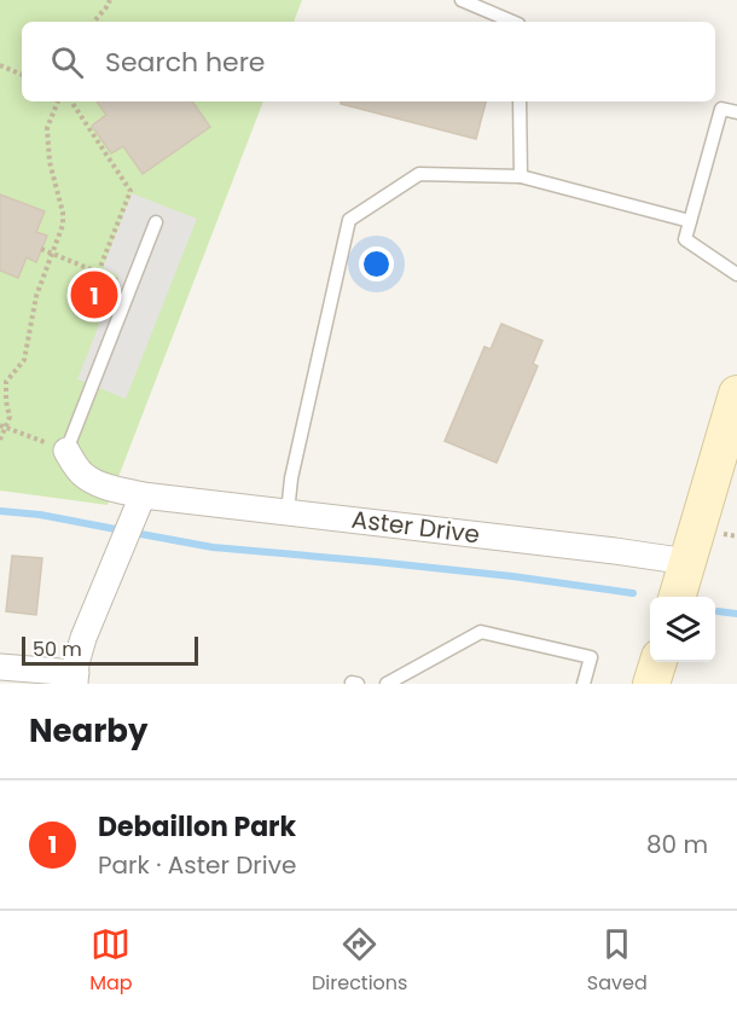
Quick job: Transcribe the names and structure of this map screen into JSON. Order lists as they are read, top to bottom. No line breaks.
{"streets":{"street":["Aster Drive"]},"scale_bar":"50 m","page":{"search":"Search here","pins":"1","scale":"50 m","heading":"Nearby","list":[{"mark":"1","name":"Debaillon Park","note":"Park · Aster Drive","value":"80 m"}],"nav":["Map","Directions","Saved"]}}
